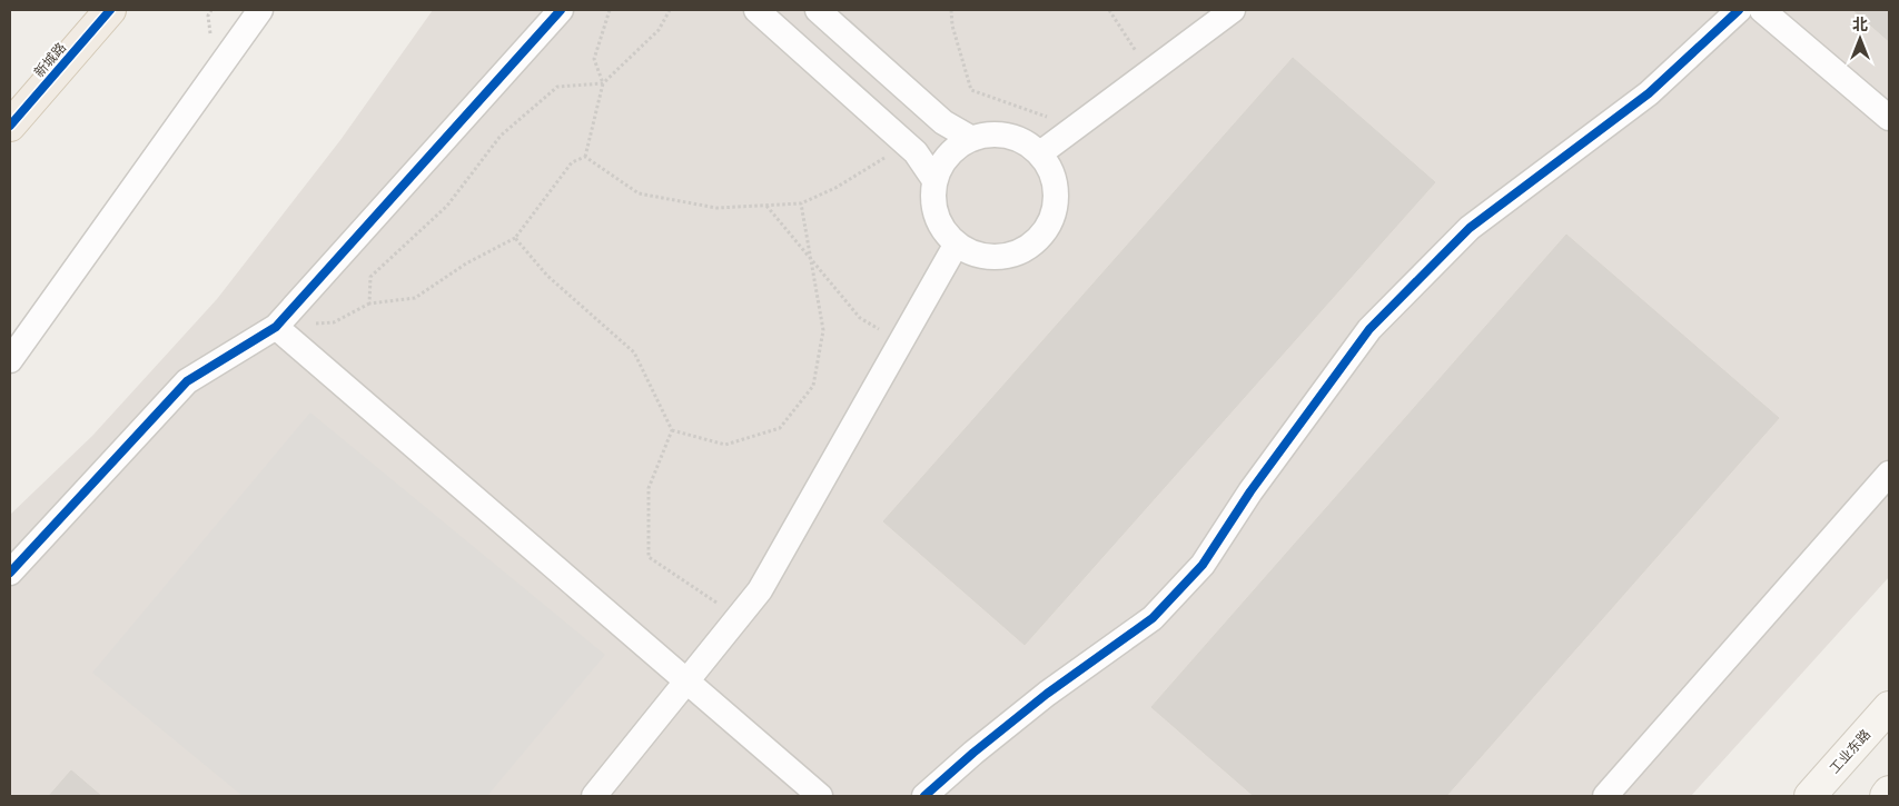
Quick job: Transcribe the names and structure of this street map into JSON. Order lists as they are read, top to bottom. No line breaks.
{"streets":{"main road":["新城路","工业东路"]},"north":"top"}
